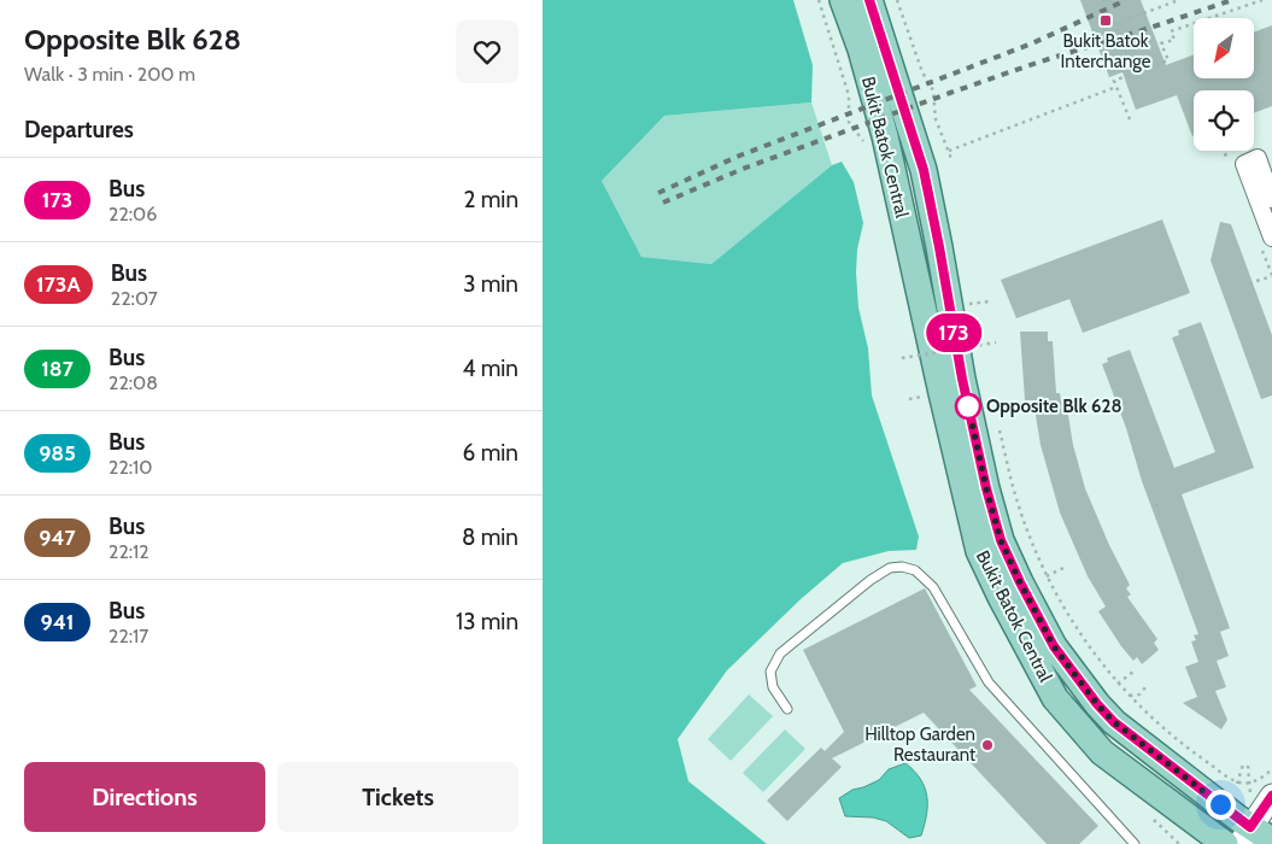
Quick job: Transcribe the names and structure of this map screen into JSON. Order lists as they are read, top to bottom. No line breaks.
{"streets":{"main road":["Bukit Batok Central"]},"places":{"transit":["Bukit Batok Interchange"],"other":["Opposite Blk 628","Hilltop Garden Restaurant"]},"lines":["bus line 173"],"north":"bottom left","page":{"heading":[["Opposite Blk 628","Walk · 3 min · 200 m"],"Departures"],"on_map":"173","list":[{"mark":"173","name":"Bus","note":"22:06","value":"2 min"},{"mark":"173A","name":"Bus","note":"22:07","value":"3 min"},{"mark":"187","name":"Bus","note":"22:08","value":"4 min"},{"mark":"985","name":"Bus","note":"22:10","value":"6 min"},{"mark":"947","name":"Bus","note":"22:12","value":"8 min"},{"mark":"941","name":"Bus","note":"22:17","value":"13 min"}],"buttons":["Directions","Tickets"]}}
